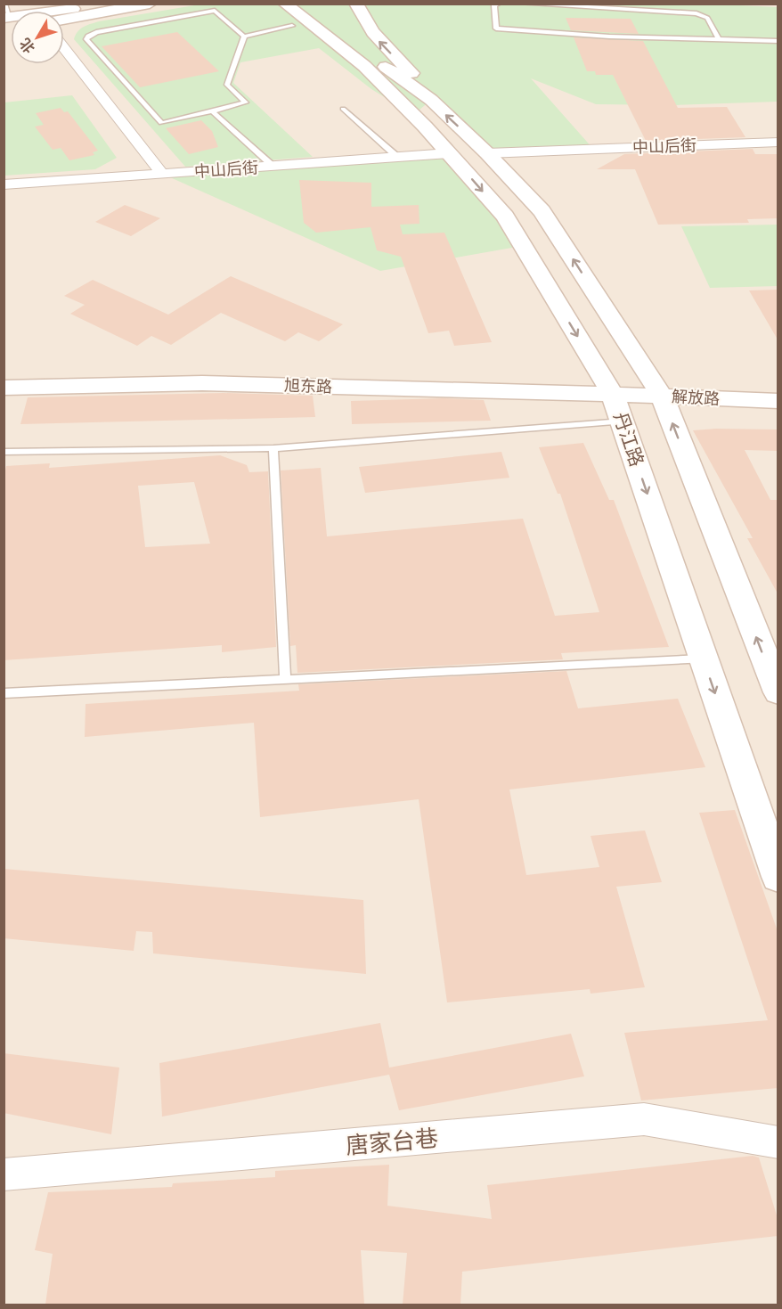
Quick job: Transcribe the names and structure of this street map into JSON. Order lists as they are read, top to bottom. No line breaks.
{"streets":{"main road":["旭东路","解放路","丹江路"],"street":["中山后街","唐家台巷"]},"crossings":[["中山后街","丹江路"],["旭东路","解放路"],["旭东路","丹江路"],["解放路","丹江路"]],"north":"bottom left"}
